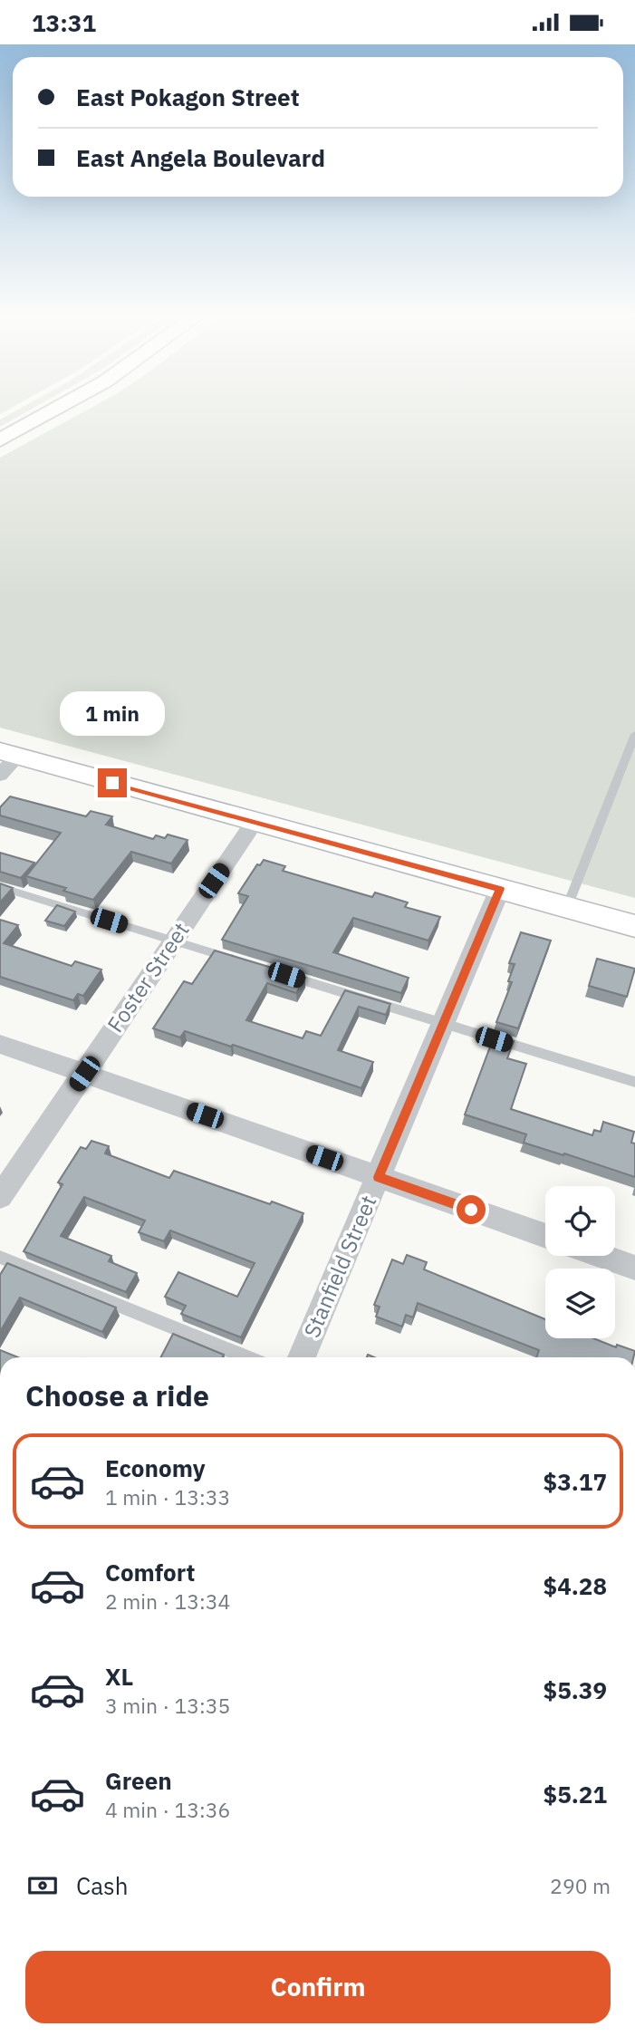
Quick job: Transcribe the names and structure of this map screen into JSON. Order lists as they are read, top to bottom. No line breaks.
{"streets":{"street":["Foster Street","Stanfield Street"]},"page":{"status":"13:31","banner":["East Pokagon Street","East Angela Boulevard"],"bubble":"1 min","heading":"Choose a ride","list":[{"name":"Economy","note":"1 min · 13:33","value":"$3.17"},{"name":"Comfort","note":"2 min · 13:34","value":"$4.28"},{"name":"XL","note":"3 min · 13:35","value":"$5.39"},{"name":"Green","note":"4 min · 13:36","value":"$5.21"}],"pay":["Cash","290 m"],"buttons":"Confirm"}}
